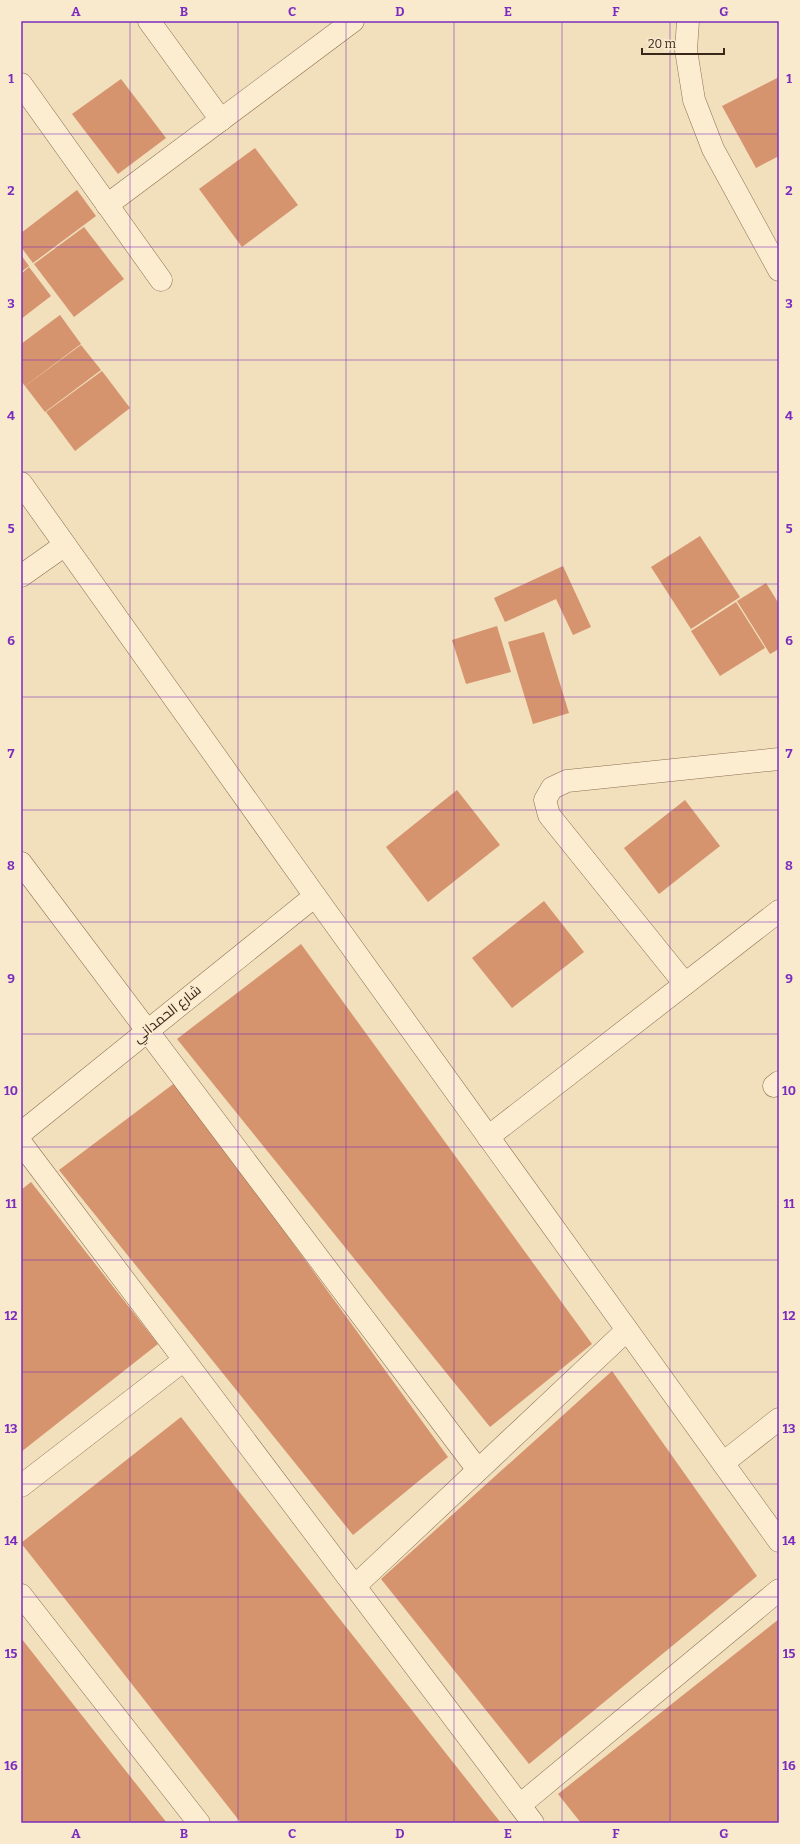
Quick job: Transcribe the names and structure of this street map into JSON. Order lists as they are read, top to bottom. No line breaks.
{"streets":{"street":["شارع الحمداني"]},"scale_bar":"20 m","grid":{"columns":["A","B","C","D","E","F","G"],"rows":["1","2","3","4","5","6","7","8","9","10","11","12","13","14","15","16"]}}
